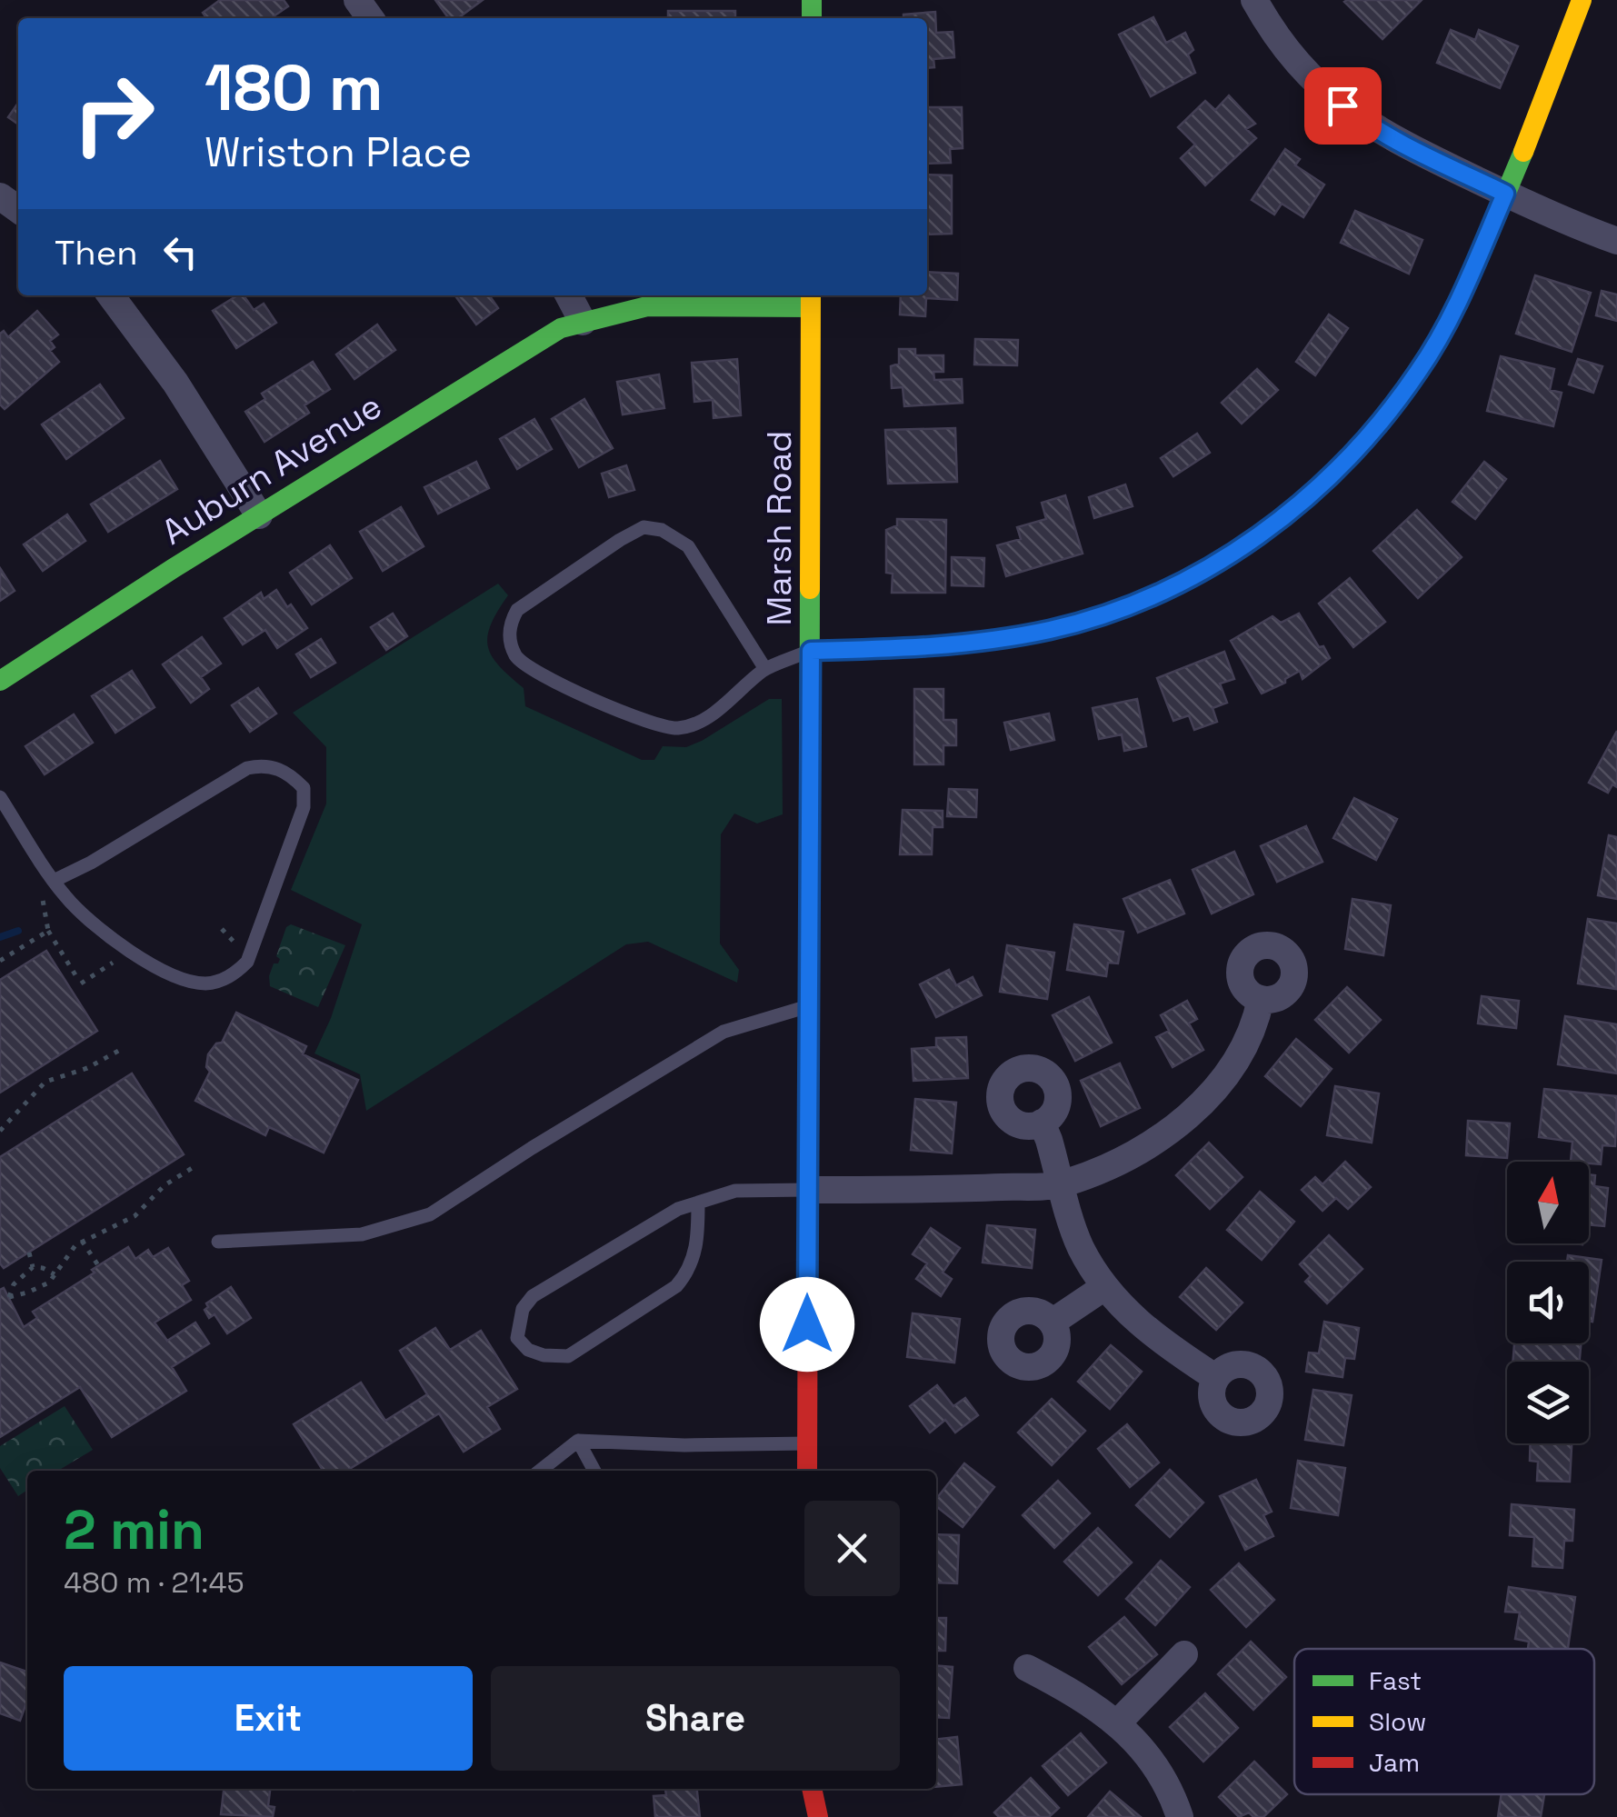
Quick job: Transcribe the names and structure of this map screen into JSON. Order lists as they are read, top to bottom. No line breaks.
{"streets":{"street":["Auburn Avenue","Marsh Road"]},"crossings":[["Auburn Avenue","Marsh Road"]],"legend":["Fast","Slow","Jam"],"north":"top","page":{"turn":["180 m","Wriston Place"],"then":"Then","heading":["2 min","480 m · 21:45"],"buttons":["Exit","Share"]}}
